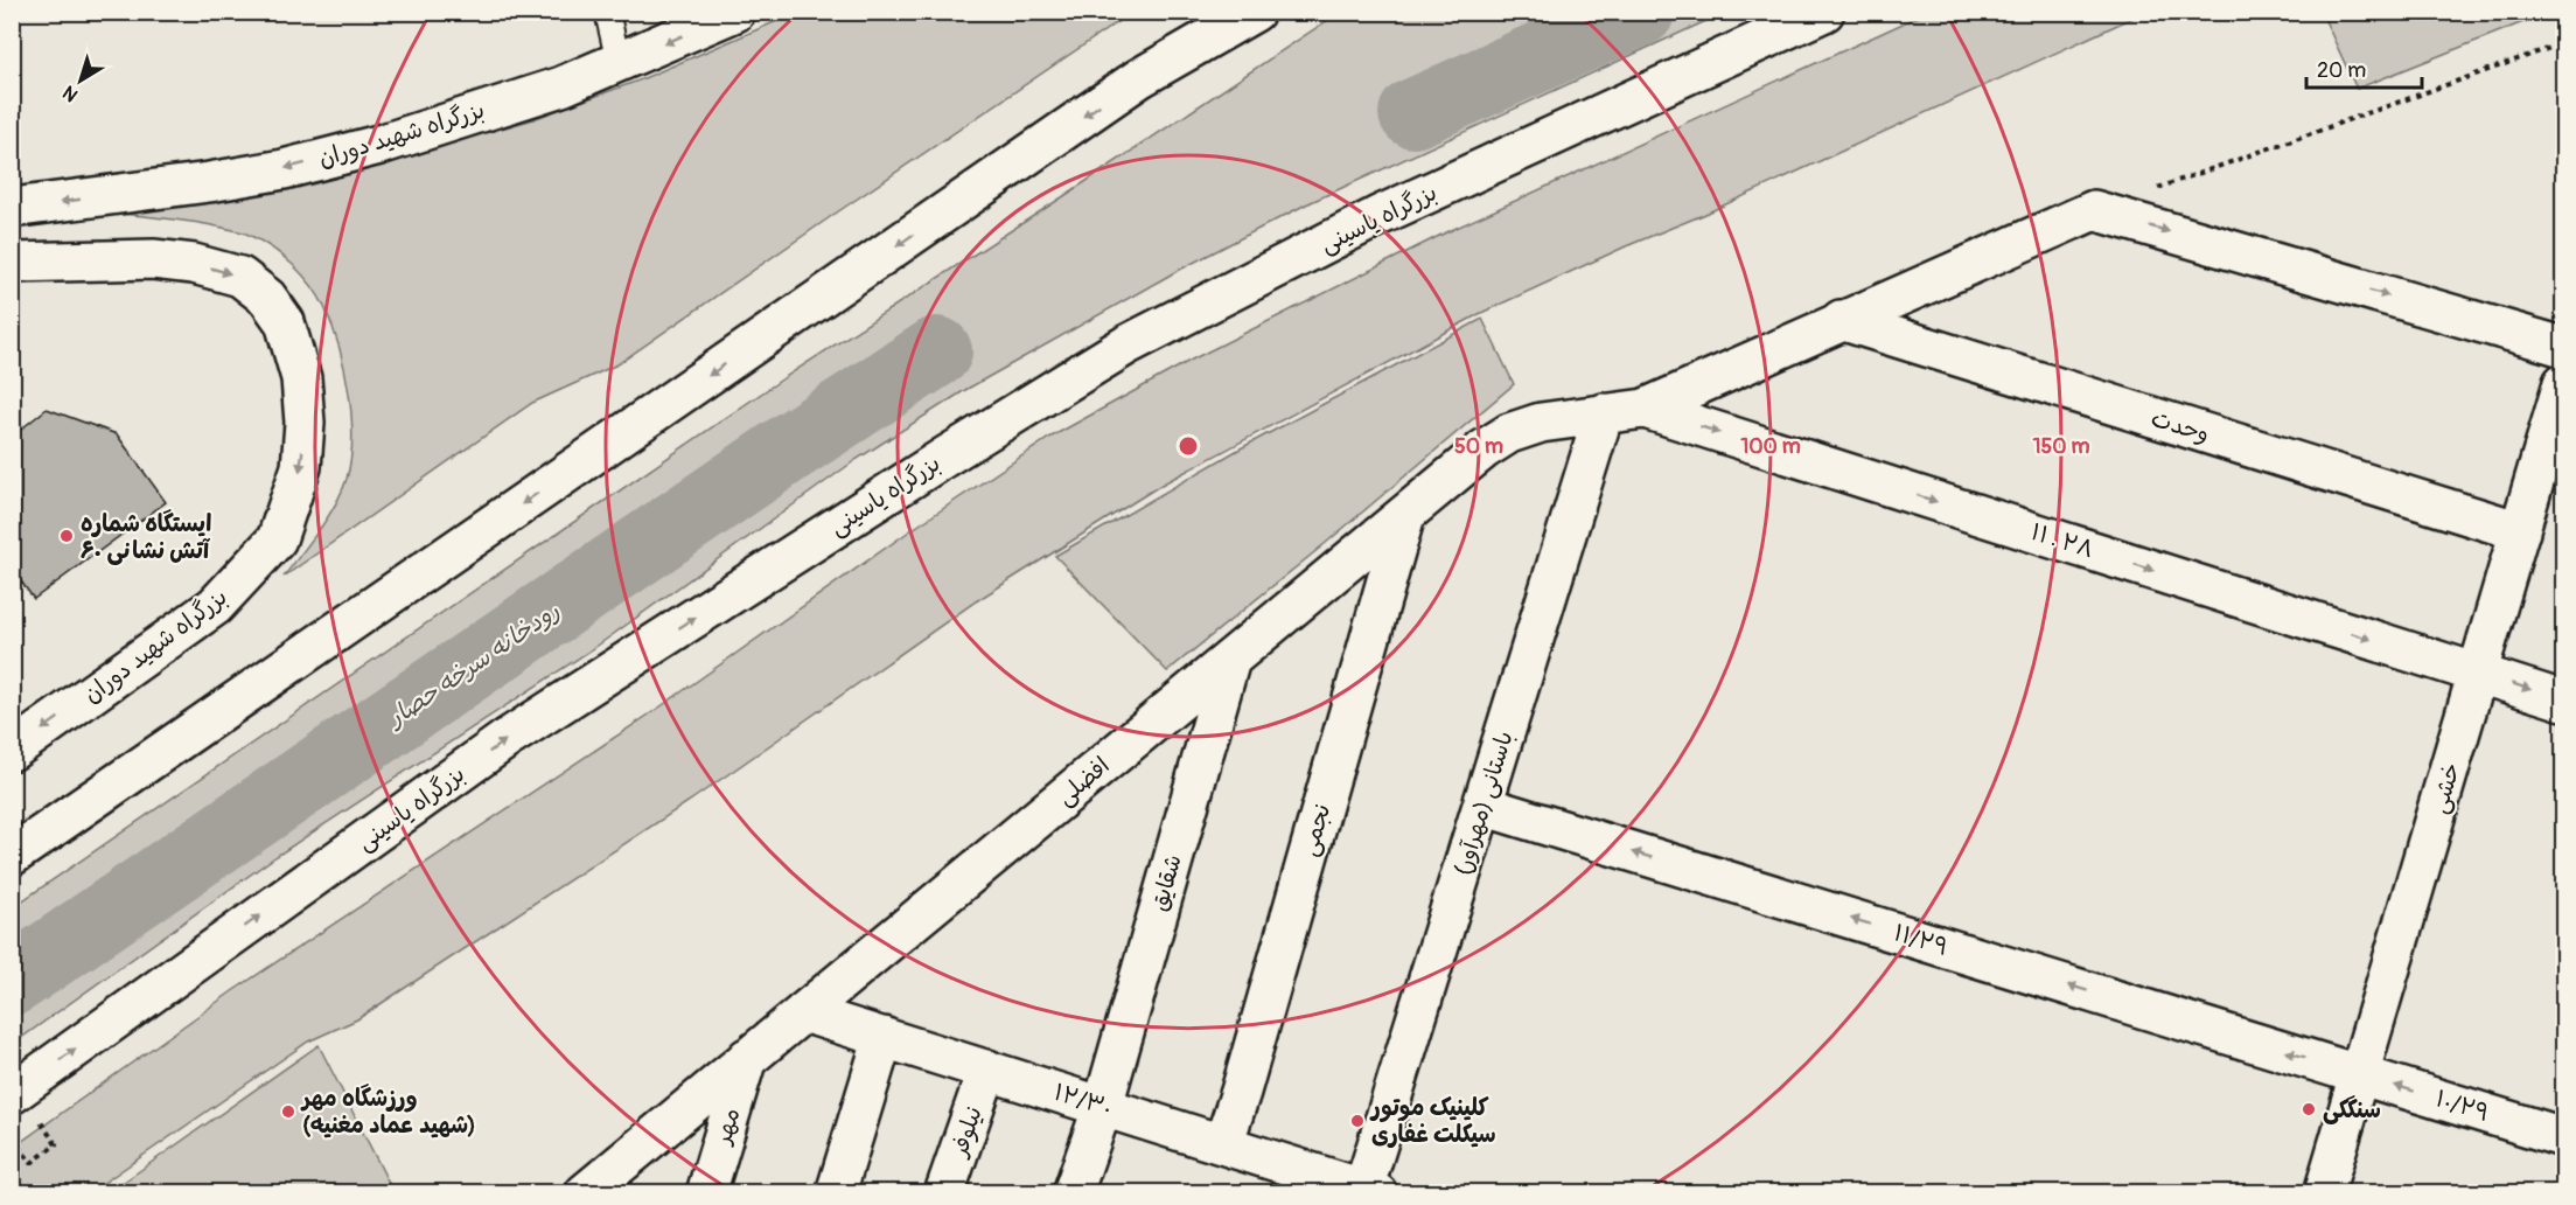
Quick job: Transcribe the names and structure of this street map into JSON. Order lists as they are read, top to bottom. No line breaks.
{"streets":{"main road":["بزرگراه شهید دوران","بزرگراه یاسینی","وحدت","۱۱ . ۲۸","افضلی","خشی","باستانی (مهرآور)","نجمی","شقایق","۱۱/۲۹","۱۲/۳۰","۱۰/۲۹","مهر","نیلوفر"]},"crossings":[["وحدت","خشی"],["۱۱ . ۲۸","افضلی"],["۱۱ . ۲۸","خشی"],["افضلی","باستانی (مهرآور)"],["افضلی","نجمی"],["افضلی","شقایق"],["افضلی","۱۲/۳۰"],["افضلی","مهر"],["خشی","۱۱/۲۹"],["خشی","۱۰/۲۹"],["باستانی (مهرآور)","۱۱/۲۹"],["باستانی (مهرآور)","۱۲/۳۰"],["نجمی","۱۲/۳۰"],["شقایق","۱۲/۳۰"],["۱۱/۲۹","۱۰/۲۹"],["۱۲/۳۰","نیلوفر"]],"one_way":["۱۱/۲۹","۱۰/۲۹"],"water":["رودخانه سرخه حصار"],"places":["ایستگاه شماره ۶۰ آتش نشانی","سنگکی","ورزشگاه مهر (شهید عماد مغنیه)","کلینیک موتور سیکلت غفاری"],"scale_bar":"20 m","north":"bottom left","rings":["50 m","100 m","150 m"]}
